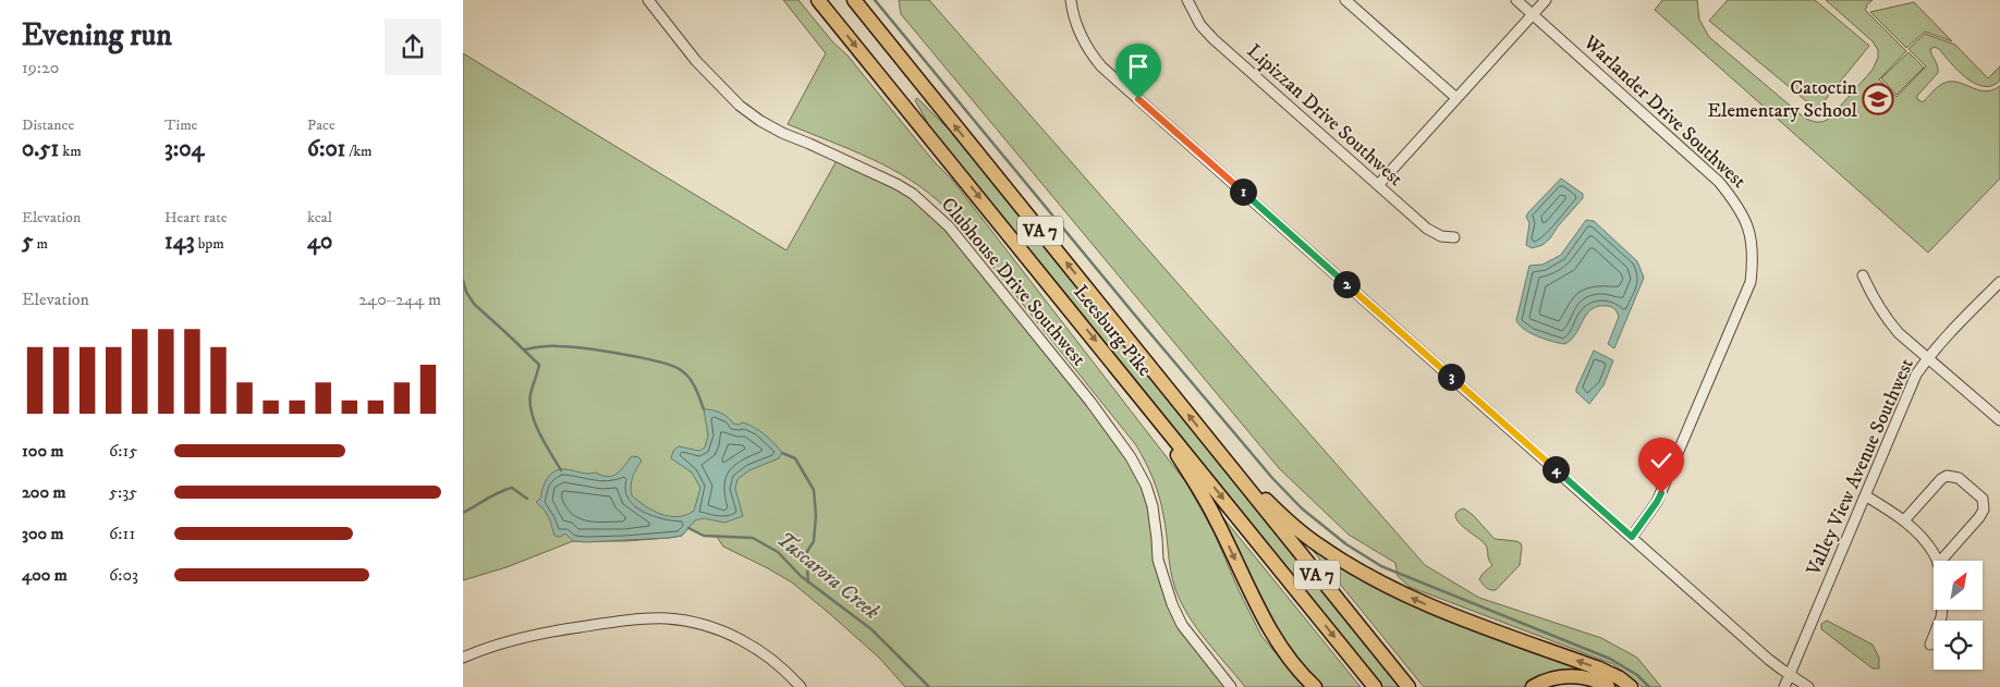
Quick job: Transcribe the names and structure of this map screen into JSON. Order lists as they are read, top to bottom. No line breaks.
{"streets":{"highway":["VA 7","Leesburg Pike"],"street":["Warlander Drive Southwest","Lipizzan Drive Southwest","Clubhouse Drive Southwest","Valley View Avenue Southwest"]},"water":["Tuscarora Creek"],"places":{"school or university":["Catoctin Elementary School"]},"north":"top right","page":{"heading":["Evening run","19:20"],"stats":[["Distance","0.51 km"],["Time","3:04"],["Pace","6:01 /km"],["Elevation","5 m"],["Heart rate","143 bpm"],["kcal","40"]],"pins":["1","2","3","4"],"chart":["Elevation","240–244 m"],"list":[{"name":"100 m","note":"6:15"},{"name":"200 m","note":"5:35"},{"name":"300 m","note":"6:11"},{"name":"400 m","note":"6:03"}]}}
